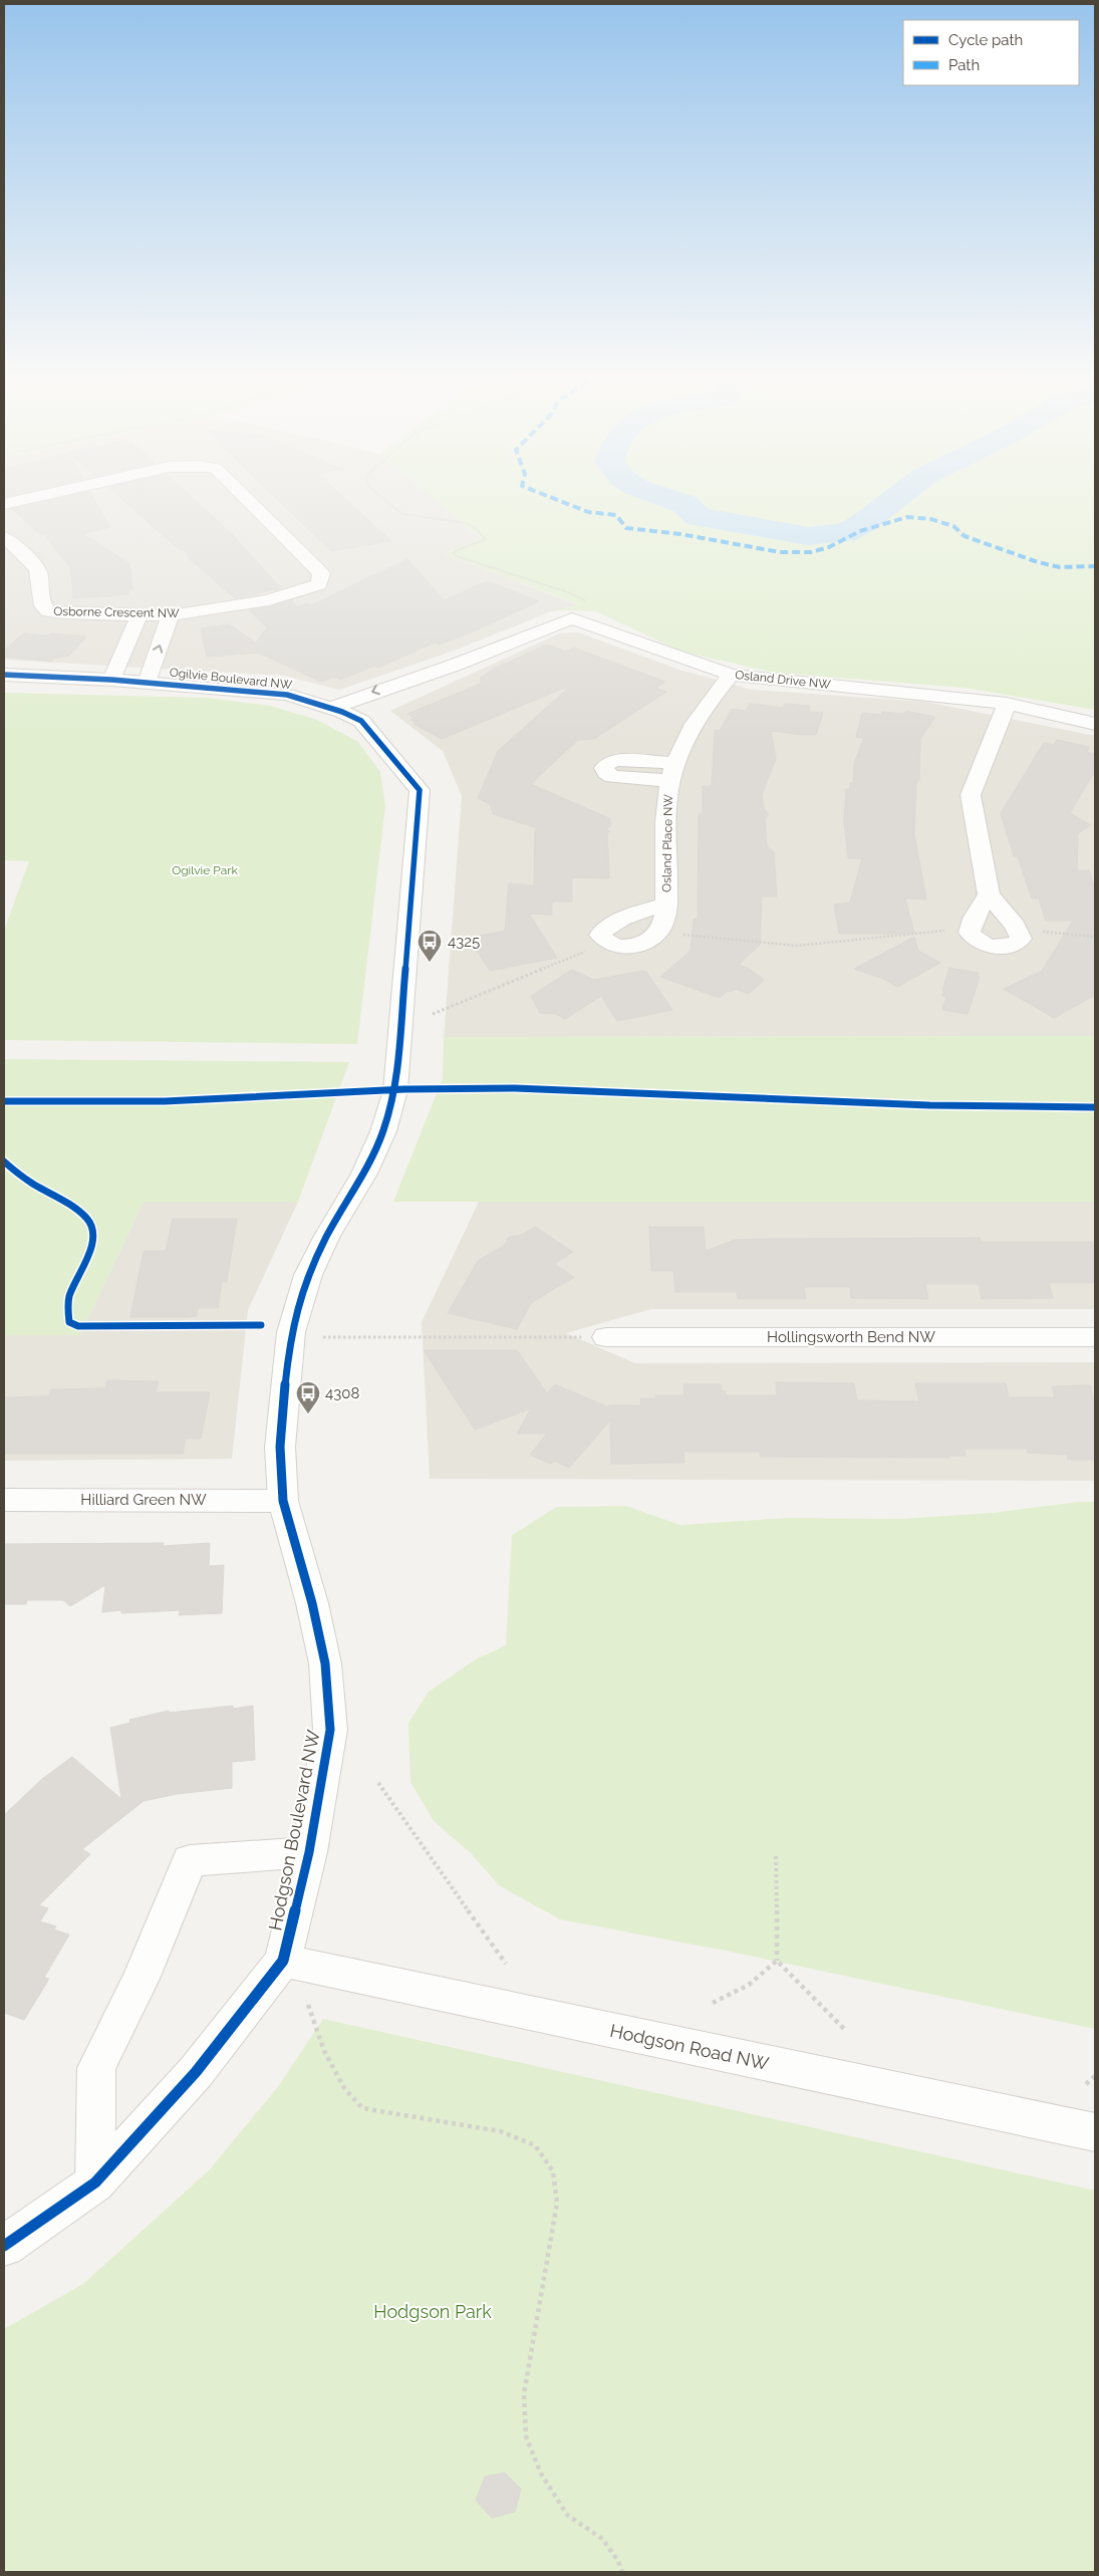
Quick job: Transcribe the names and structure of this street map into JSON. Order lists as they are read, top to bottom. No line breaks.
{"streets":{"street":["Osborne Crescent NW","Ogilvie Boulevard NW","Osland Drive NW","Osland Place NW","Hollingsworth Bend NW","Hilliard Green NW","Hodgson Boulevard NW","Hodgson Road NW"]},"crossings":[["Ogilvie Boulevard NW","Osland Drive NW"],["Ogilvie Boulevard NW","Hodgson Boulevard NW"],["Osland Drive NW","Osland Place NW"],["Hilliard Green NW","Hodgson Boulevard NW"],["Hodgson Boulevard NW","Hodgson Road NW"]],"parks":["Ogilvie Park","Hodgson Park"],"places":{"bus stop":["4325","4308"]},"legend":["Cycle path","Path"]}
